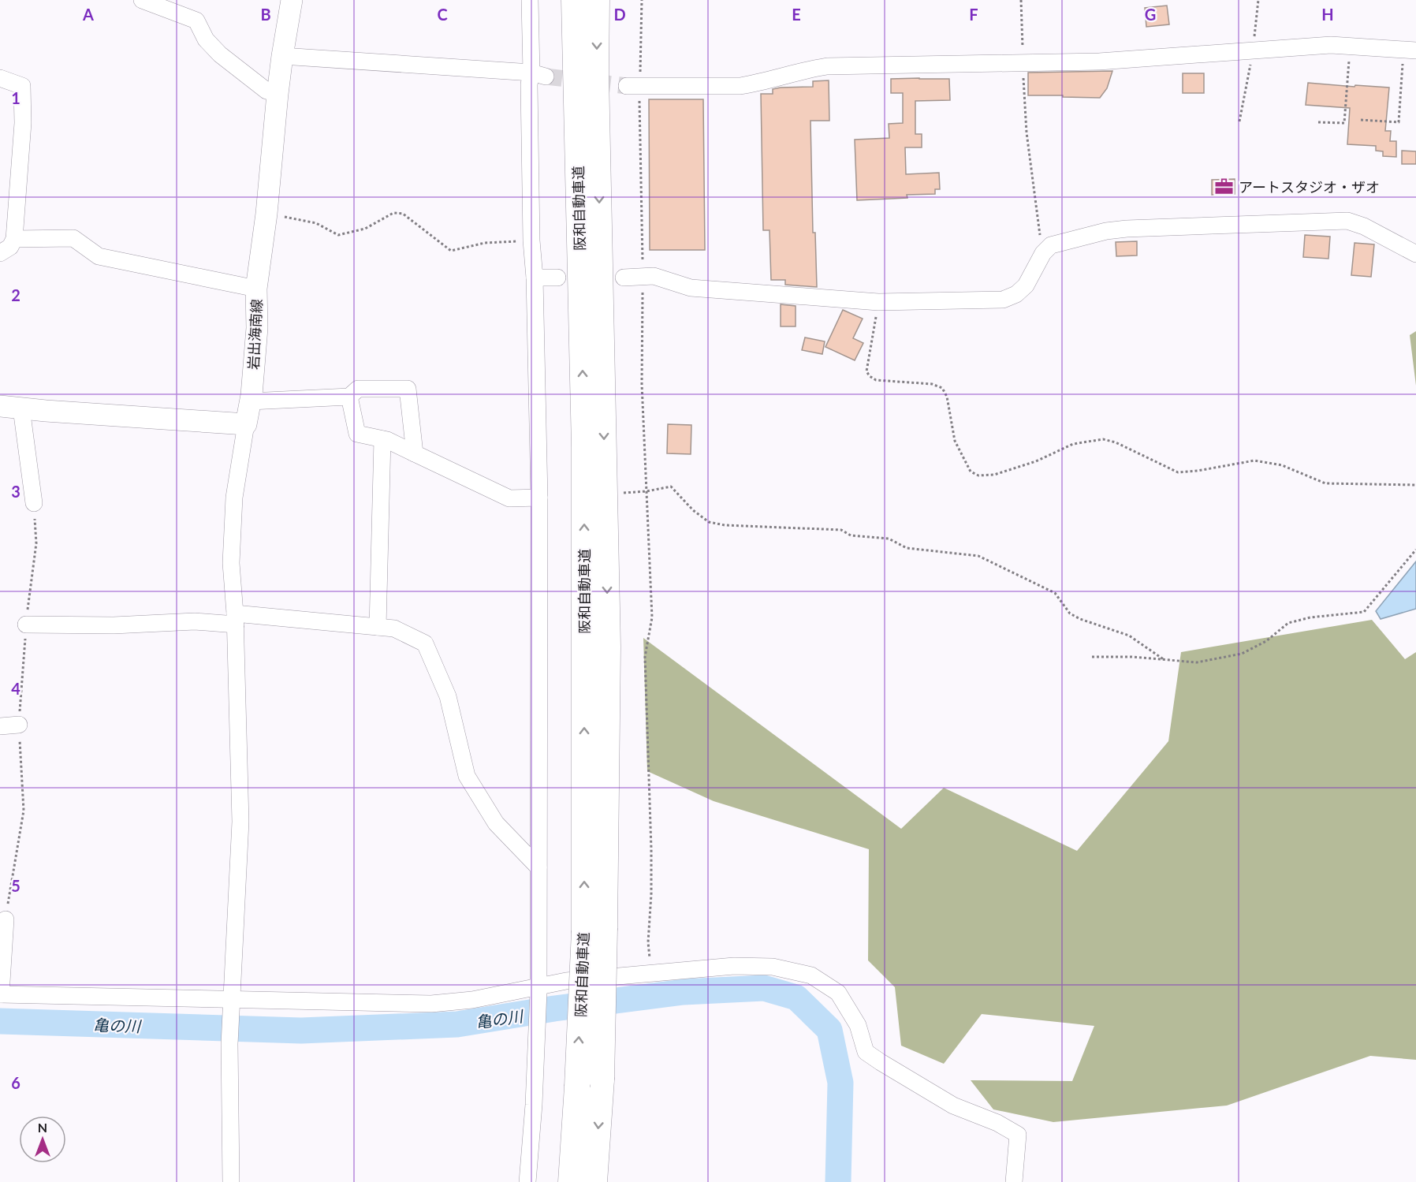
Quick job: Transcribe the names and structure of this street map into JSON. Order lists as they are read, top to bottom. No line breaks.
{"streets":{"highway":["阪和自動車道"],"main road":["岩出海南線"]},"water":["亀の川"],"places":{"office":["アートスタジオ・ザオ"]},"north":"top","grid":{"columns":["A","B","C","D","E","F","G","H"],"rows":["1","2","3","4","5","6"]}}
